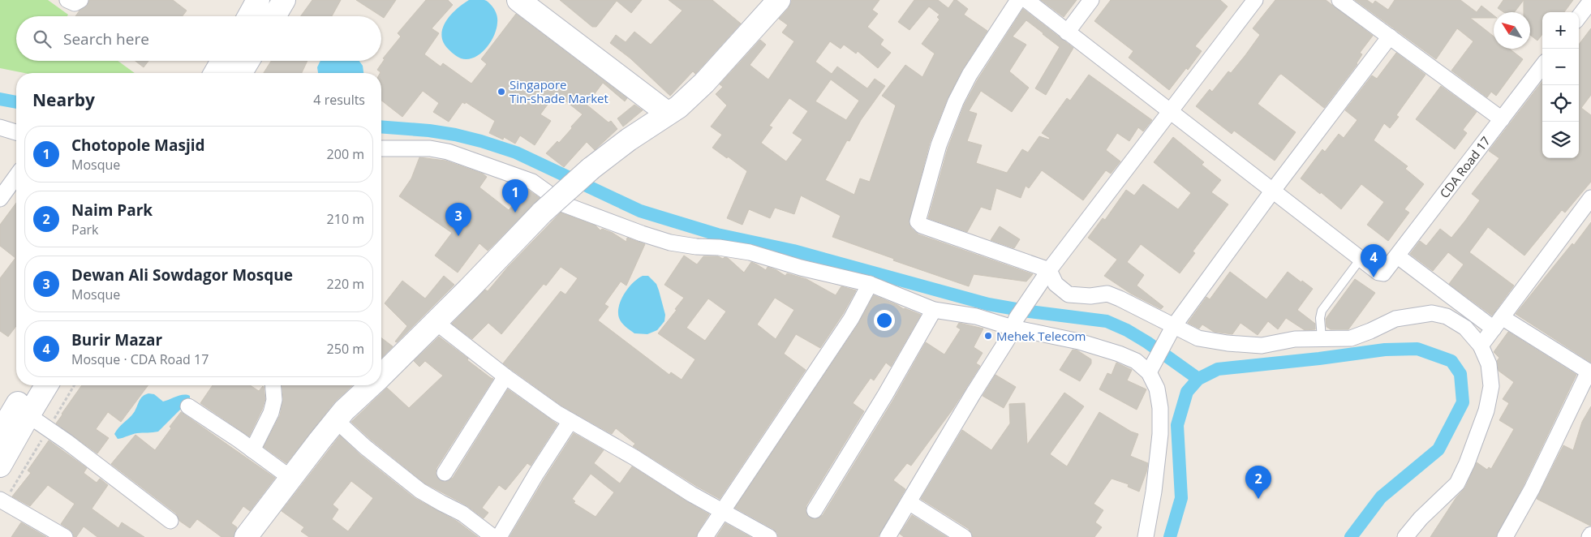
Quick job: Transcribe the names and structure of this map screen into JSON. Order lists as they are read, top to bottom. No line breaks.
{"streets":{"street":["CDA Road 17"]},"places":["Singapore Tin-shade Market","Mehek Telecom"],"north":"top left","page":{"map_buttons":["+","−"],"search":"Search here","heading":["Nearby","4 results"],"list":[{"mark":"1","name":"Chotopole Masjid","note":"Mosque","value":"200 m"},{"mark":"2","name":"Naim Park","note":"Park","value":"210 m"},{"mark":"3","name":"Dewan Ali Sowdagor Mosque","note":"Mosque","value":"220 m"},{"mark":"4","name":"Burir Mazar","note":"Mosque · CDA Road 17","value":"250 m"}],"pins":["1","3","4","2"]}}
